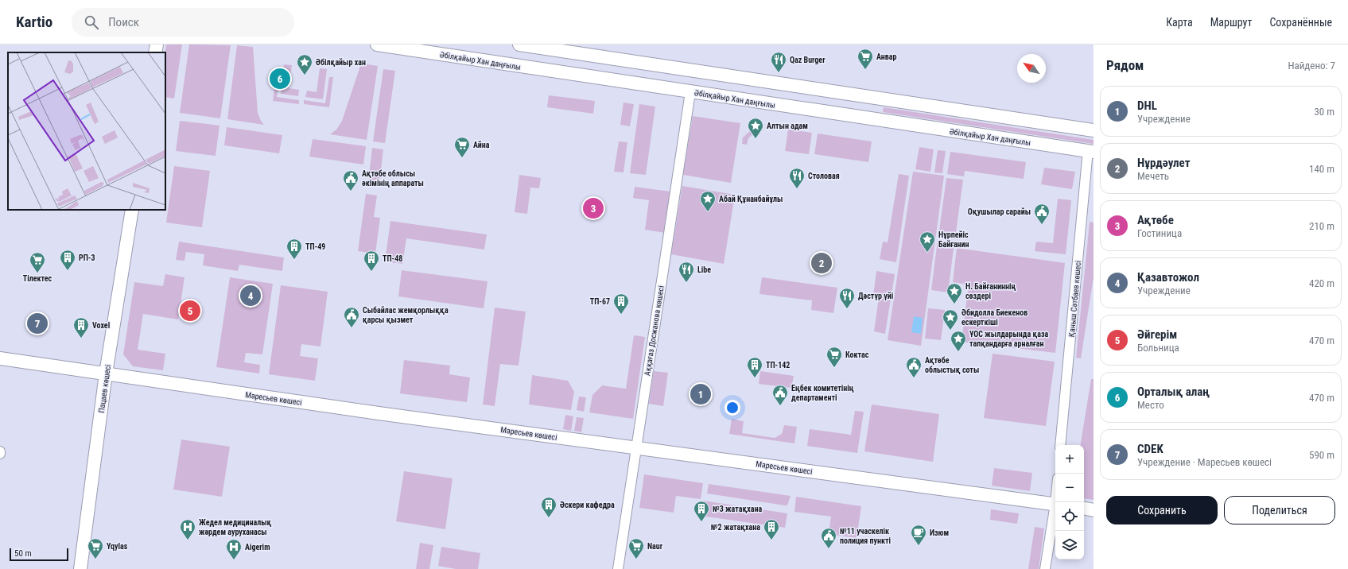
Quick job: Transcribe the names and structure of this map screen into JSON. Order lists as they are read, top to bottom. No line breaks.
{"streets":{"main road":["Әбілқайыр Хан даңғылы","Пацаев көшесі","Маресьев көшесі"],"street":["Қаныш Сәтбаев көшесі","Аққағаз Досжанова көшесі"]},"crossings":[["Әбілқайыр Хан даңғылы","Қаныш Сәтбаев көшесі"],["Әбілқайыр Хан даңғылы","Аққағаз Досжанова көшесі"],["Аққағаз Досжанова көшесі","Маресьев көшесі"],["Пацаев көшесі","Маресьев көшесі"]],"places":{"supermarket":["Анвар","Айна","Тілектес","Коктас","Yqylas","Naur"],"restaurant":["Qaz Burger","Столовая","Libe","Дәстүр үйі"],"place":["Әбілқайыр хан","Алтын адам","Абай Құнанбайұлы","Нұрпейіс Байғанин","Н. Байғаниннің сөздері","Әбидолла Биекенов ескерткіші","ҰОС жылдарында қаза тапқандарға арналған"],"public building":["Ақтөбе облысы әкімінің аппараты","Оқушылар сарайы","Сыбайлас жемқорлыққа қарсы қызмет","Ақтөбе облыстық соты","Еңбек комитетінің департаменті","№11 учаскелік полиция пункті"],"building":["ТП-49","РП-3","ТП-48","ТП-67","Voxel","ТП-142","Әскери кафедра","№3 жатақхана","№2 жатақхана"],"hospital":["Жедел медициналық жәрдем ауруханасы","Aigerim"],"cafe":["Изюм"]},"scale_bar":"50 m","north":"top left","page":{"header":"Kartio","search":"Поиск","nav":["Карта","Маршрут","Сохранённые"],"heading":["Рядом","Найдено: 7"],"pins":["6","3","2","4","5","7","1"],"list":[{"mark":"1","name":"DHL","note":"Учреждение","value":"30 m"},{"mark":"2","name":"Нұрдәулет","note":"Мечеть","value":"140 m"},{"mark":"3","name":"Ақтөбе","note":"Гостиница","value":"210 m"},{"mark":"4","name":"Қазавтожол","note":"Учреждение","value":"420 m"},{"mark":"5","name":"Әйгерім","note":"Больница","value":"470 m"},{"mark":"6","name":"Орталық алаң","note":"Место","value":"470 m"},{"mark":"7","name":"CDEK","note":"Учреждение · Маресьев көшесі","value":"590 m"}],"map_buttons":["+","−"],"buttons":["Сохранить","Поделиться"],"scale":"50 m"}}
